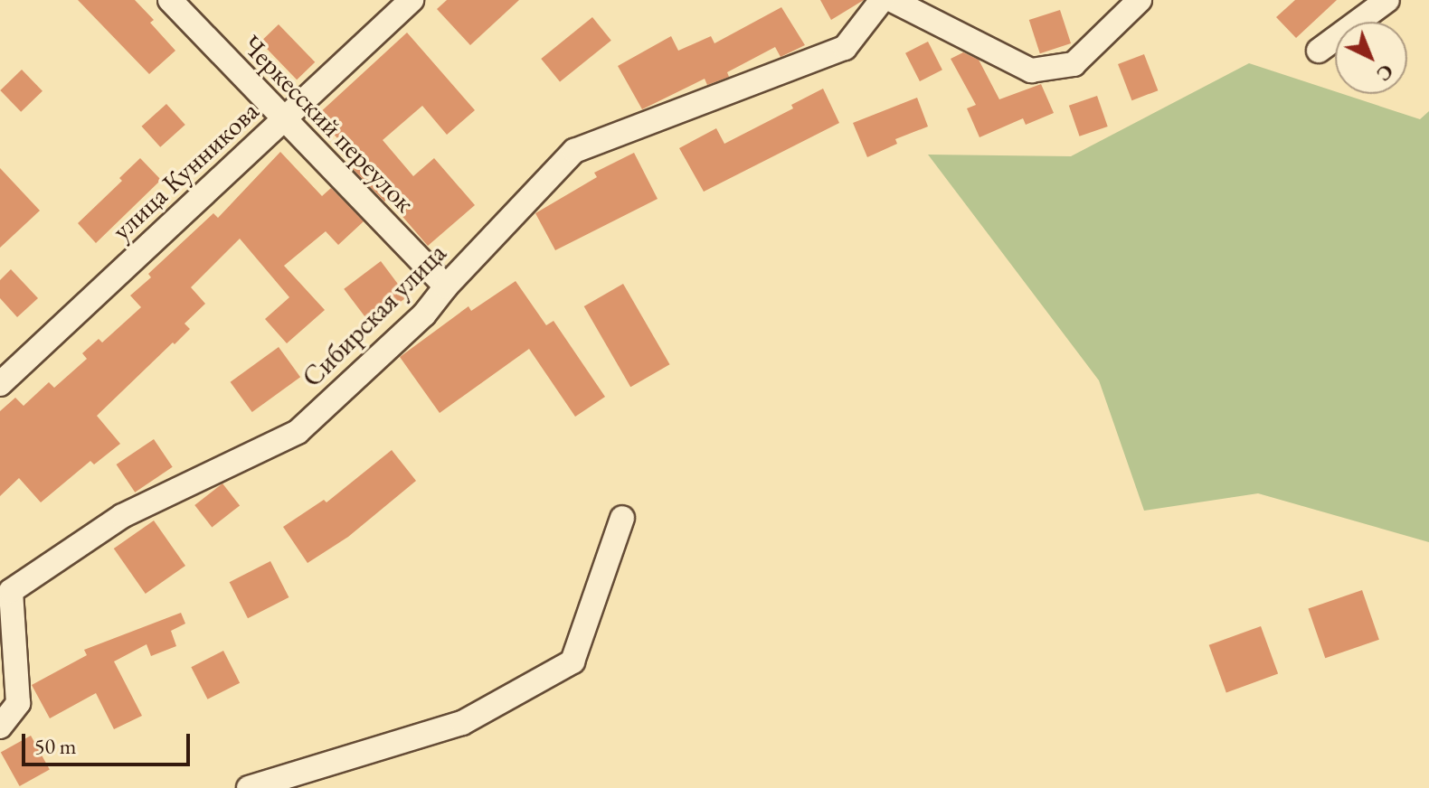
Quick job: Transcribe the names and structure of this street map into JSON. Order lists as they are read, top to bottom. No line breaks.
{"streets":{"street":["Черкесский переулок","улица Кунникова","Сибирская улица"]},"crossings":[["Черкесский переулок","улица Кунникова"],["Черкесский переулок","Сибирская улица"]],"scale_bar":"50 m","north":"bottom right"}
